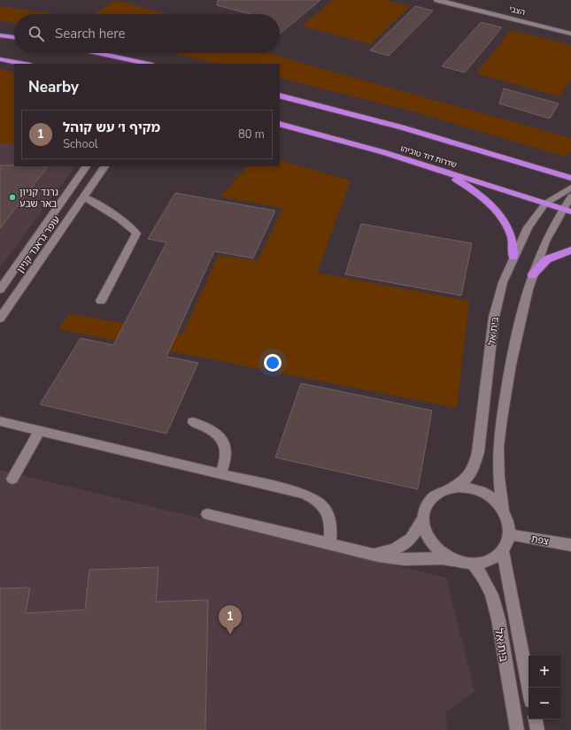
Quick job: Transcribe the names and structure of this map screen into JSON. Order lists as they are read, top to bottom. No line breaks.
{"streets":{"highway":["שדרות דוד טוביהו"],"street":["הצבי","עופר גראנד קניון","בית אל","צפת"]},"crossings":[["שדרות דוד טוביהו","בית אל"],["בית אל","צפת"]],"places":["גרנד קניון באר שבע"],"page":{"search":"Search here","heading":"Nearby","list":[{"mark":"1","name":"מקיף ו׳ עש קוהל","note":"School","value":"80 m"}],"pins":"1","map_buttons":["+","−"]}}
